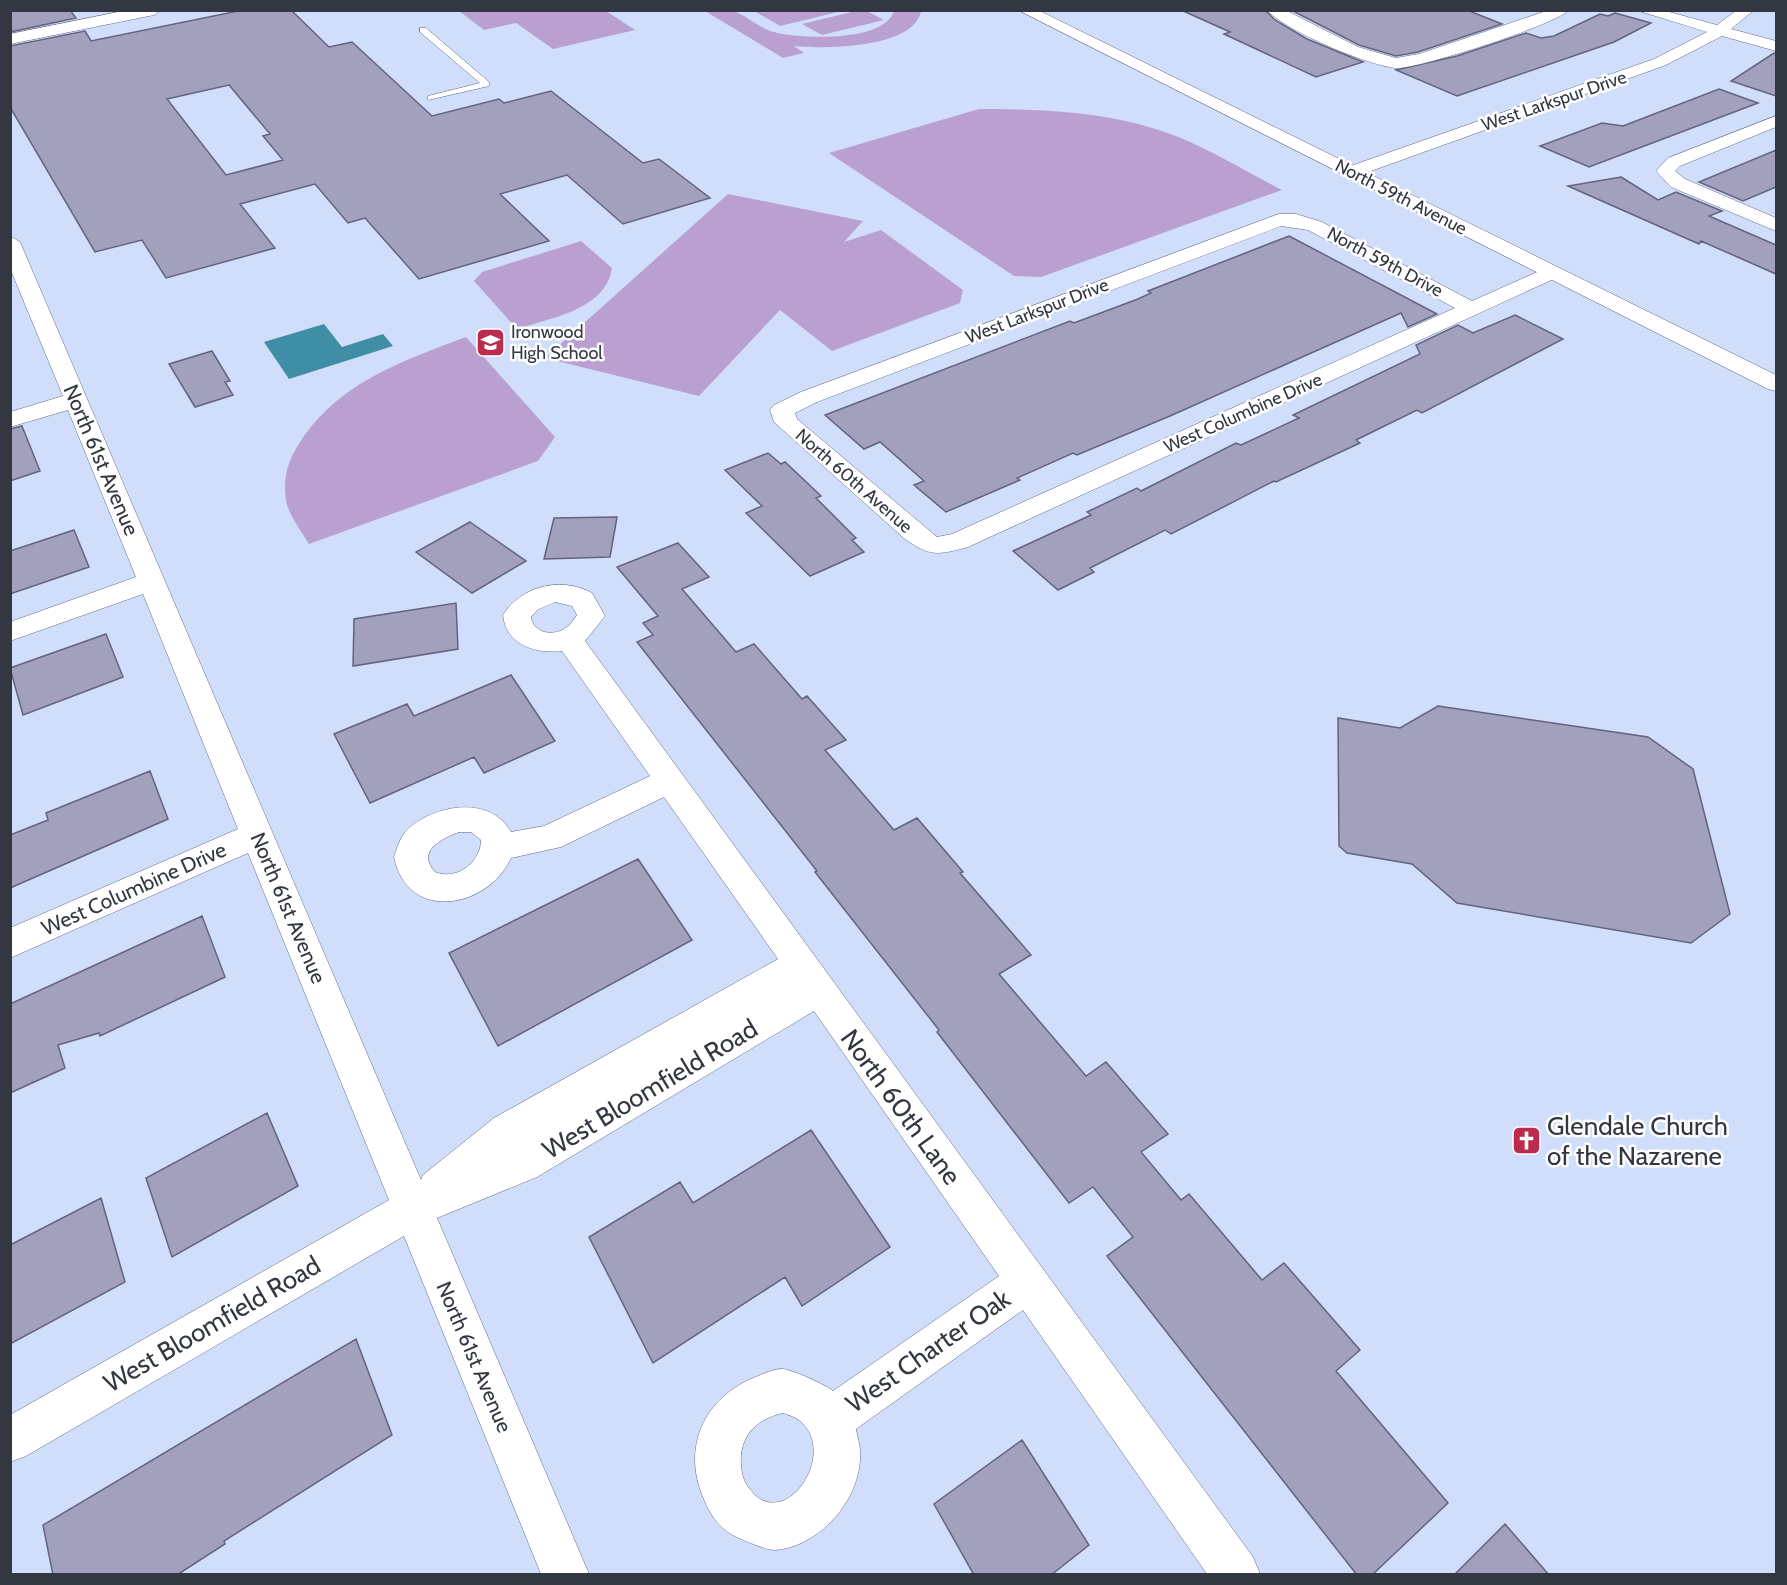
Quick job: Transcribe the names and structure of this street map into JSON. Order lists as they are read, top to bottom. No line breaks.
{"streets":{"main road":["North 59th Avenue"],"street":["West Larkspur Drive","North 59th Drive","West Columbine Drive","North 61st Avenue","North 60th Avenue","West Bloomfield Road","North 60th Lane","West Charter Oak"]},"crossings":[["West Larkspur Drive","North 59th Avenue"],["West Larkspur Drive","North 59th Drive"],["West Larkspur Drive","North 60th Avenue"],["North 59th Avenue","West Columbine Drive"],["North 59th Drive","West Columbine Drive"],["West Columbine Drive","North 61st Avenue"],["West Columbine Drive","North 60th Avenue"],["North 61st Avenue","West Bloomfield Road"],["West Bloomfield Road","North 60th Lane"],["North 60th Lane","West Charter Oak"]],"places":{"school or university":["Ironwood High School"],"church":["Glendale Church of the Nazarene"]}}
